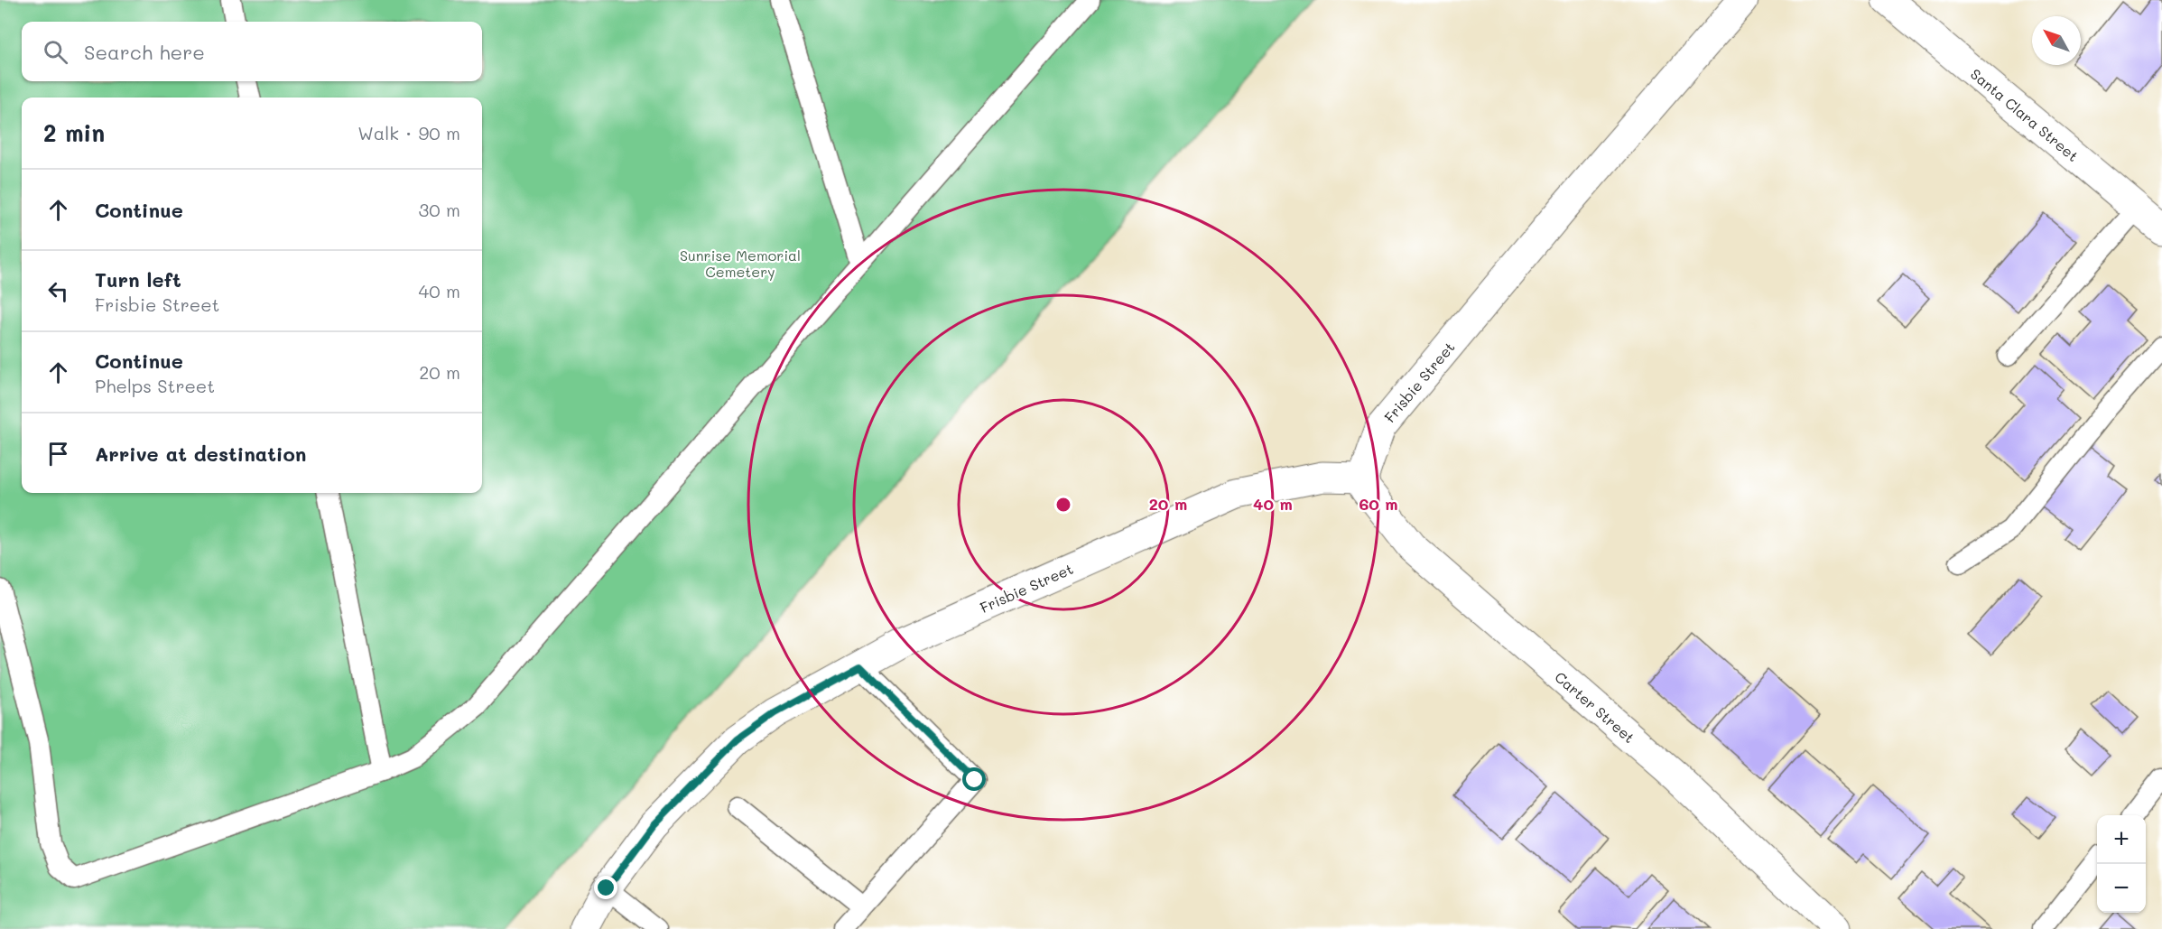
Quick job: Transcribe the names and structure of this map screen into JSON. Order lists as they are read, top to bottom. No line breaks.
{"streets":{"street":["Santa Clara Street","Frisbie Street","Carter Street"]},"crossings":[["Frisbie Street","Carter Street"]],"parks":["Sunrise Memorial Cemetery"],"north":"top left","page":{"search":"Search here","heading":["2 min","Walk · 90 m"],"list":[["Continue","30 m"],["Turn left","Frisbie Street","40 m"],["Continue","Phelps Street","20 m"],"Arrive at destination"],"map_buttons":["+","−"]},"rings":["20 m","40 m","60 m"]}
